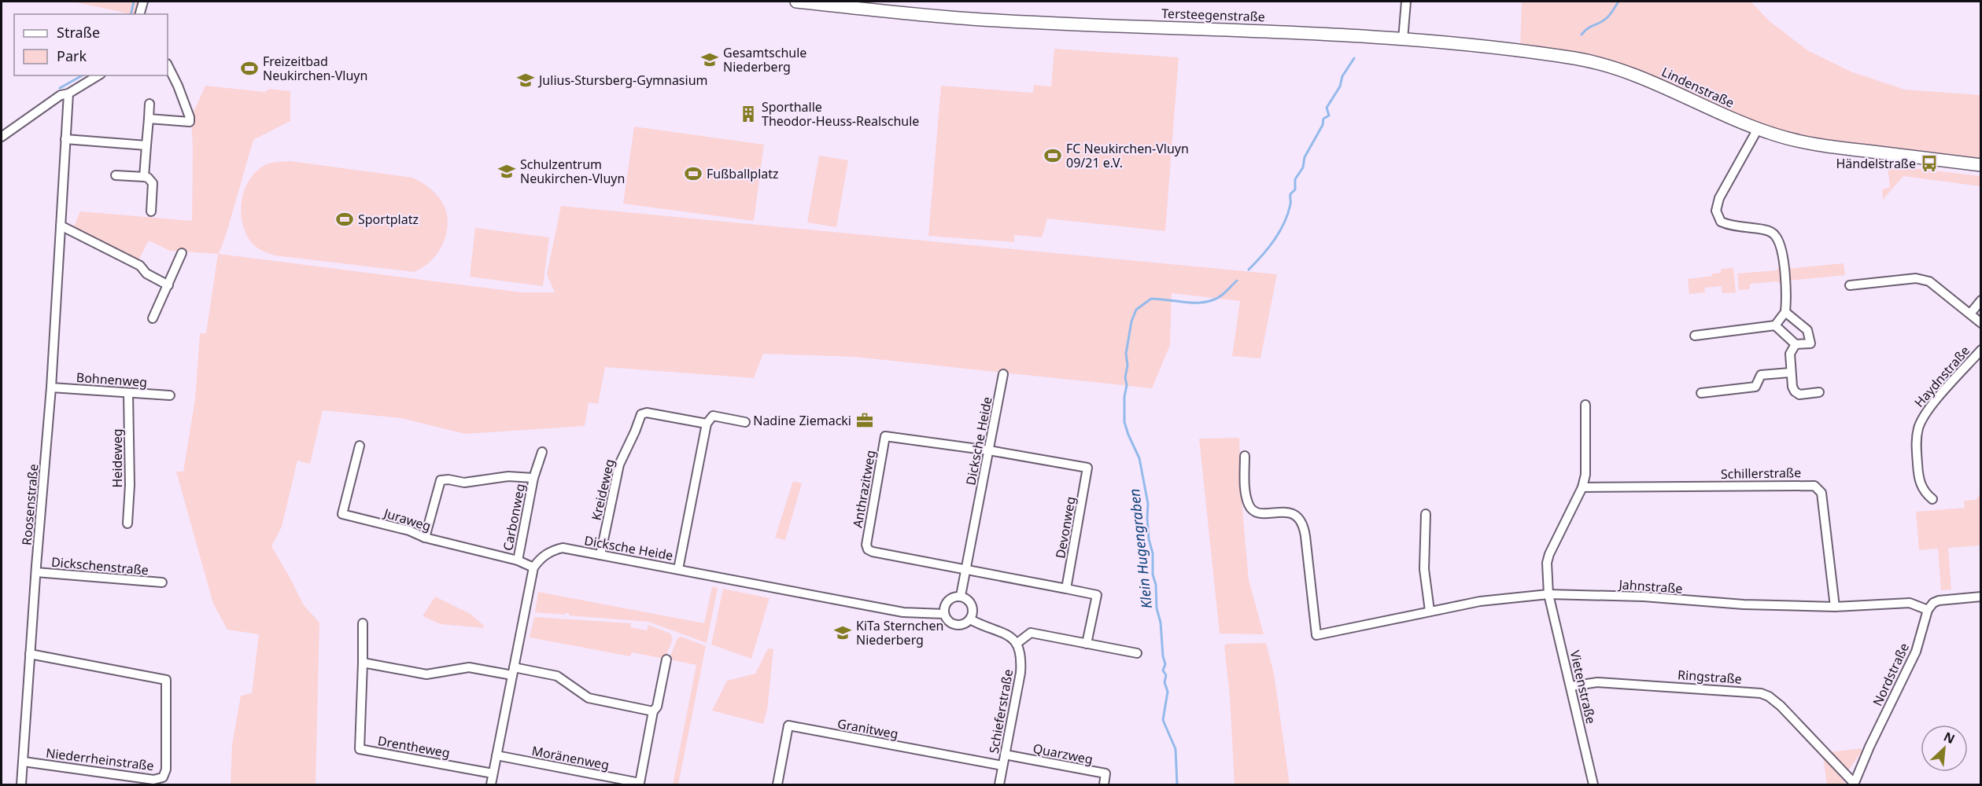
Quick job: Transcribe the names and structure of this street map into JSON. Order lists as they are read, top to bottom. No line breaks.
{"streets":{"street":["Tersteegenstraße","Lindenstraße","Haydnstraße","Bohnenweg","Dicksche Heide","Heideweg","Schillerstraße","Anthrazitweg","Kreideweg","Roosenstraße","Carbonweg","Juraweg","Devonweg","Dickschenstraße","Jahnstraße","Nordstraße","Ringstraße","Vietenstraße","Schieferstraße","Granitweg","Drentheweg","Quarzweg","Moränenweg","Niederrheinstraße"]},"crossings":[["Tersteegenstraße","Lindenstraße"],["Bohnenweg","Heideweg"],["Bohnenweg","Roosenstraße"],["Dicksche Heide","Anthrazitweg"],["Dicksche Heide","Kreideweg"],["Dicksche Heide","Juraweg"],["Dicksche Heide","Devonweg"],["Schillerstraße","Jahnstraße"],["Anthrazitweg","Devonweg"],["Roosenstraße","Dickschenstraße"],["Roosenstraße","Niederrheinstraße"],["Carbonweg","Juraweg"],["Jahnstraße","Nordstraße"],["Jahnstraße","Vietenstraße"],["Nordstraße","Ringstraße"],["Ringstraße","Vietenstraße"],["Schieferstraße","Granitweg"],["Schieferstraße","Quarzweg"]],"water":["Klein Hugengraben"],"places":{"school or university":["Gesamtschule Niederberg","Julius-Stursberg-Gymnasium","Schulzentrum Neukirchen-Vluyn","KiTa Sternchen Niederberg"],"sports":["Freizeitbad Neukirchen-Vluyn","FC Neukirchen-Vluyn 09/21 e.V.","Fußballplatz","Sportplatz"],"building":["Sporthalle Theodor-Heuss-Realschule"],"bus stop":["Händelstraße"],"office":["Nadine Ziemacki"]},"legend":["Straße","Park"],"north":"top right"}
